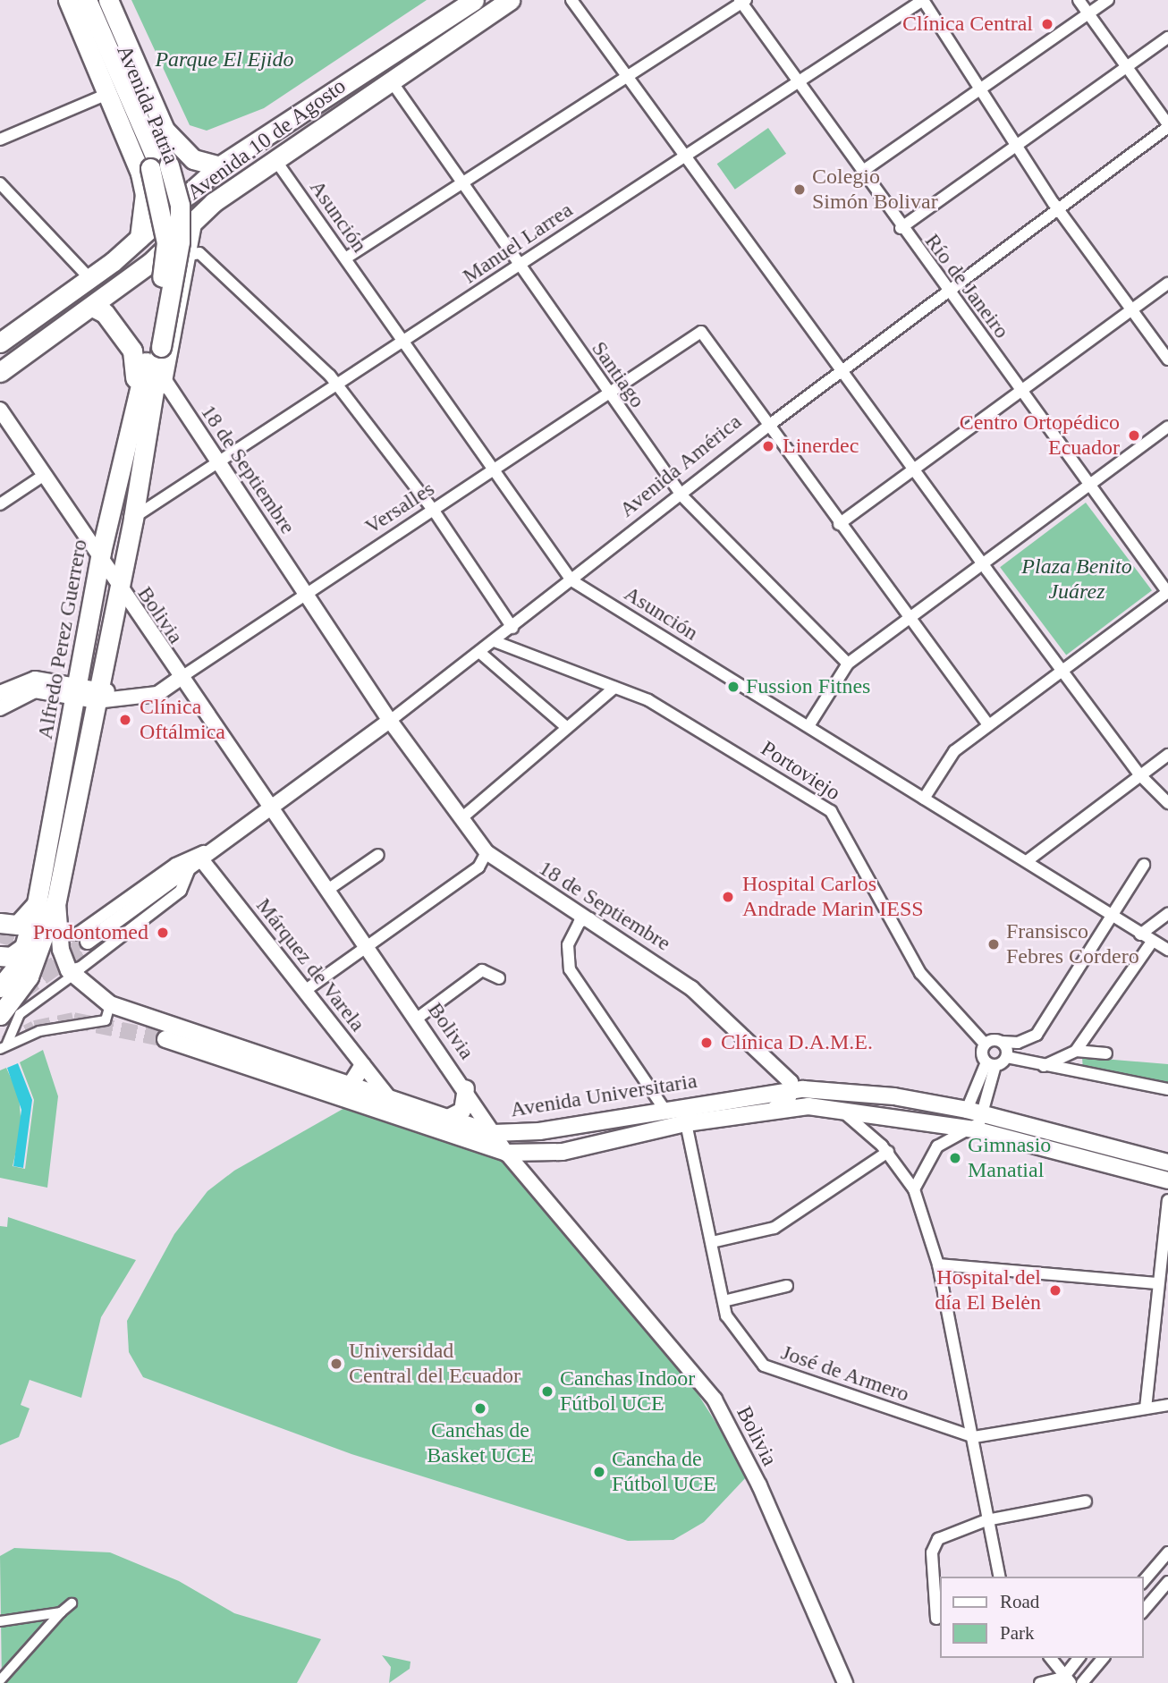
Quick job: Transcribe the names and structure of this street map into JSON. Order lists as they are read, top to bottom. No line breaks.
{"streets":{"main road":["Avenida Patria","Avenida 10 de Agosto","Alfredo Perez Guerrero","Avenida Universitaria"],"street":["Asunción","Manuel Larrea","Río de Janeiro","Santiago","Avenida América","18 de Septiembre","Versalles","Bolivia","Portoviejo","Márquez de Varela","José de Armero"]},"crossings":[["Avenida Patria","Alfredo Perez Guerrero"],["Avenida 10 de Agosto","Asunción"],["Avenida 10 de Agosto","Santiago"],["Asunción","Manuel Larrea"],["Asunción","Avenida América"],["Asunción","Versalles"],["Manuel Larrea","Río de Janeiro"],["Manuel Larrea","Santiago"],["Manuel Larrea","18 de Septiembre"],["Manuel Larrea","Alfredo Perez Guerrero"],["Río de Janeiro","Avenida América"],["Santiago","Avenida América"],["Santiago","Versalles"],["Avenida América","18 de Septiembre"],["Avenida América","Versalles"],["Avenida América","Bolivia"],["Avenida América","Portoviejo"],["Avenida América","Márquez de Varela"],["Avenida América","Avenida Universitaria"],["18 de Septiembre","Versalles"],["18 de Septiembre","Alfredo Perez Guerrero"],["18 de Septiembre","Avenida Universitaria"],["Versalles","Bolivia"],["Versalles","Alfredo Perez Guerrero"],["Bolivia","Alfredo Perez Guerrero"],["Bolivia","Avenida Universitaria"],["Márquez de Varela","Avenida Universitaria"],["Avenida Universitaria","José de Armero"]],"parks":["Parque El Ejido","Plaza Benito Juárez"],"places":["Clínica Central","Colegio Simón Bolivar","Centro Ortopédico Ecuador","Linerdec","Fussion Fitnes","Clínica Oftálmica","Hospital Carlos Andrade Marin IESS","Prodontomed","Fransisco Febres Cordero","Clínica D.A.M.E.","Gimnasio Manatial","Hospital del día El Belėn","Universidad Central del Ecuador","Canchas Indoor Fútbol UCE","Canchas de Basket UCE","Cancha de Fútbol UCE"],"legend":["Road","Park"]}
